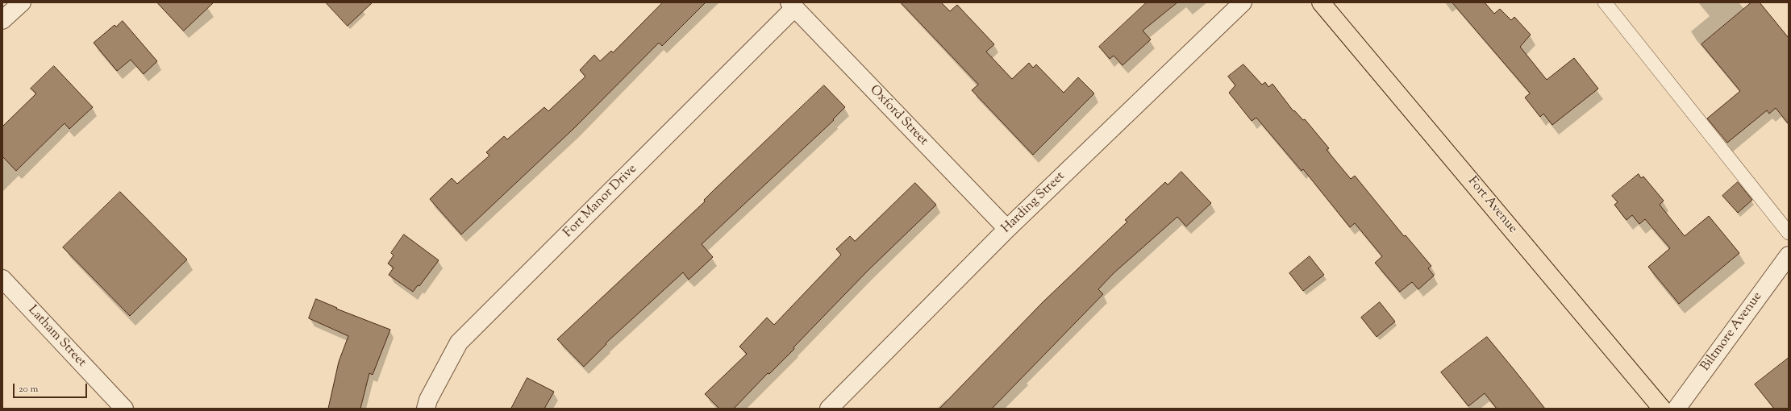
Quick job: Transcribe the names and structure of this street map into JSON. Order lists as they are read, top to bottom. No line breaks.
{"streets":{"main road":["Fort Avenue"],"street":["Oxford Street","Fort Manor Drive","Harding Street","Biltmore Avenue","Latham Street"]},"crossings":[["Oxford Street","Fort Manor Drive"],["Oxford Street","Harding Street"]],"scale_bar":"20 m"}
